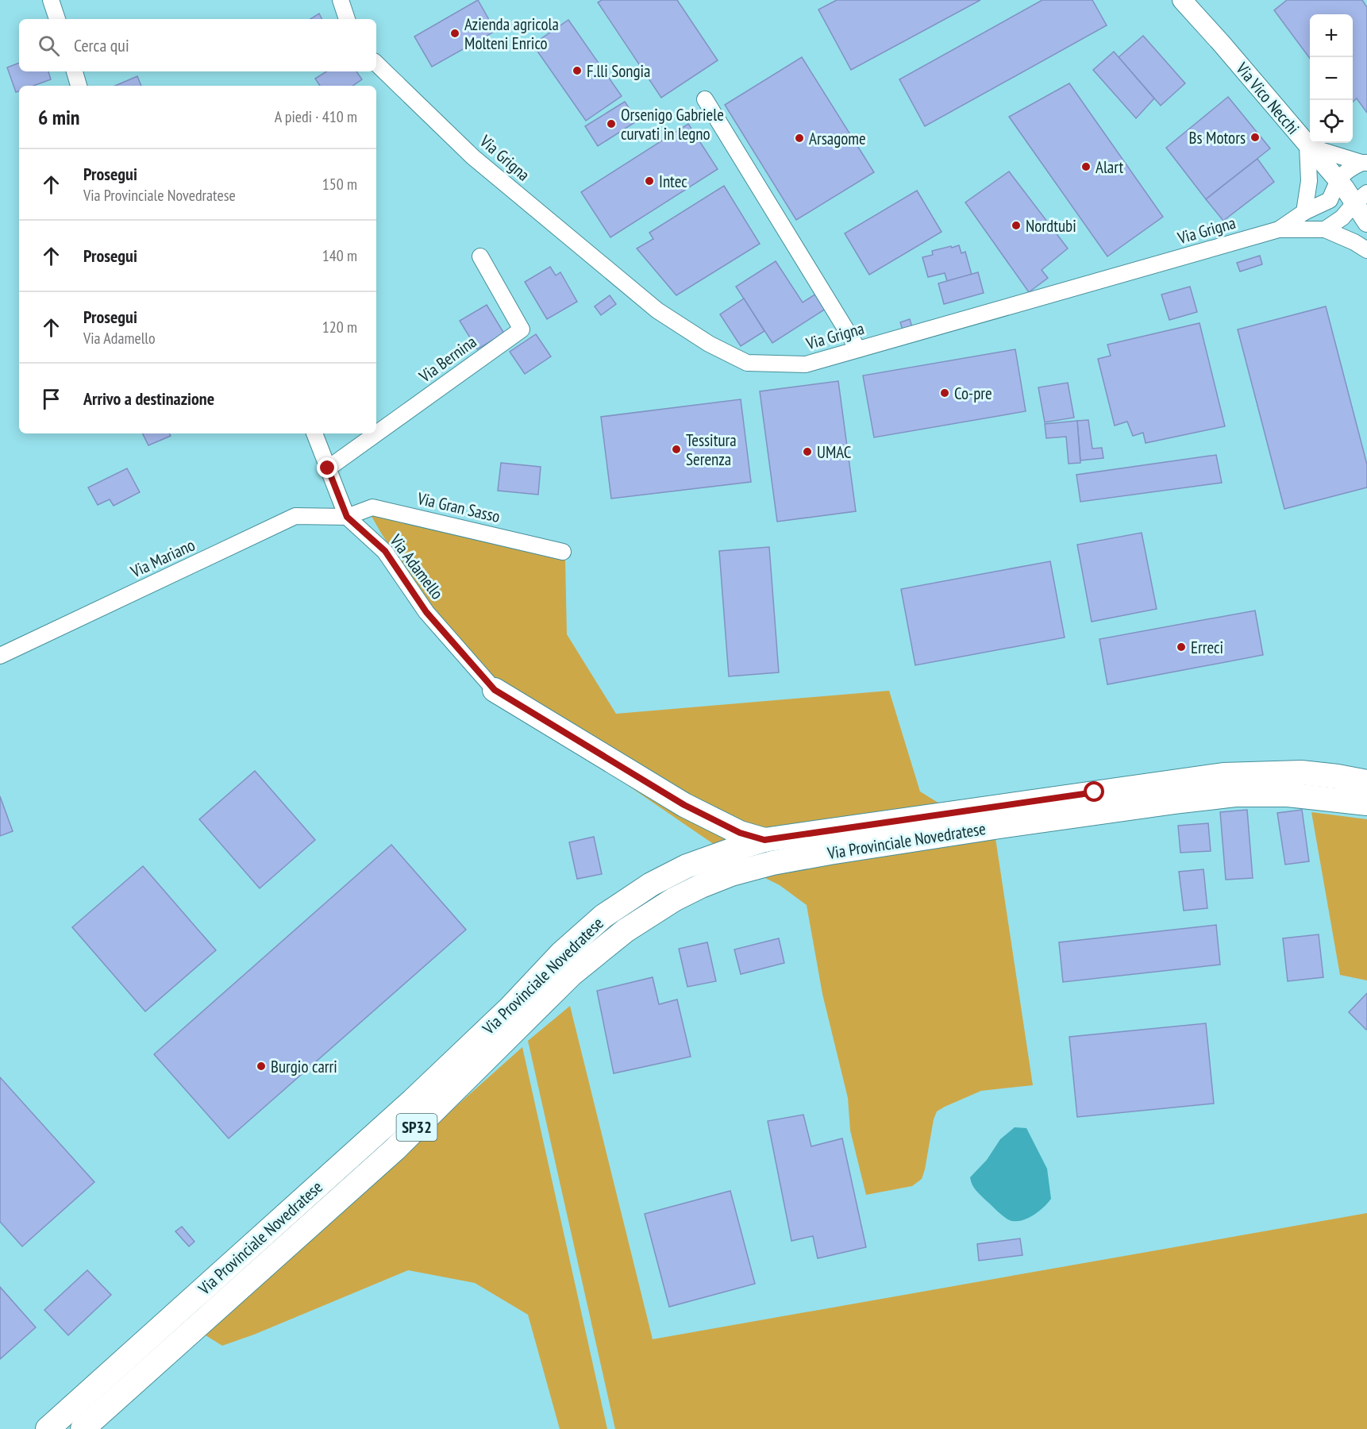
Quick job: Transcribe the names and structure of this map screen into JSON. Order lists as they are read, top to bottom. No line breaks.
{"streets":{"main road":["Via Provinciale Novedratese","SP32"],"street":["Via Vico Necchi","Via Grigna","Via Bernina","Via Gran Sasso","Via Mariano","Via Adamello"]},"crossings":[["Via Bernina","Via Adamello"],["Via Gran Sasso","Via Mariano"],["Via Gran Sasso","Via Adamello"],["Via Mariano","Via Adamello"]],"places":["Azienda agricola Molteni Enrico","F.lli Songia","Orsenigo Gabriele curvati in legno","Bs Motors","Arsagome","Alart","Intec","Nordtubi","Co-pre","Tessitura Serenza","UMAC","Erreci","Burgio carri"],"page":{"map_buttons":["+","−"],"search":"Cerca qui","heading":["6 min","A piedi · 410 m"],"list":[["Prosegui","Via Provinciale Novedratese","150 m"],["Prosegui","140 m"],["Prosegui","Via Adamello","120 m"],"Arrivo a destinazione"]}}
